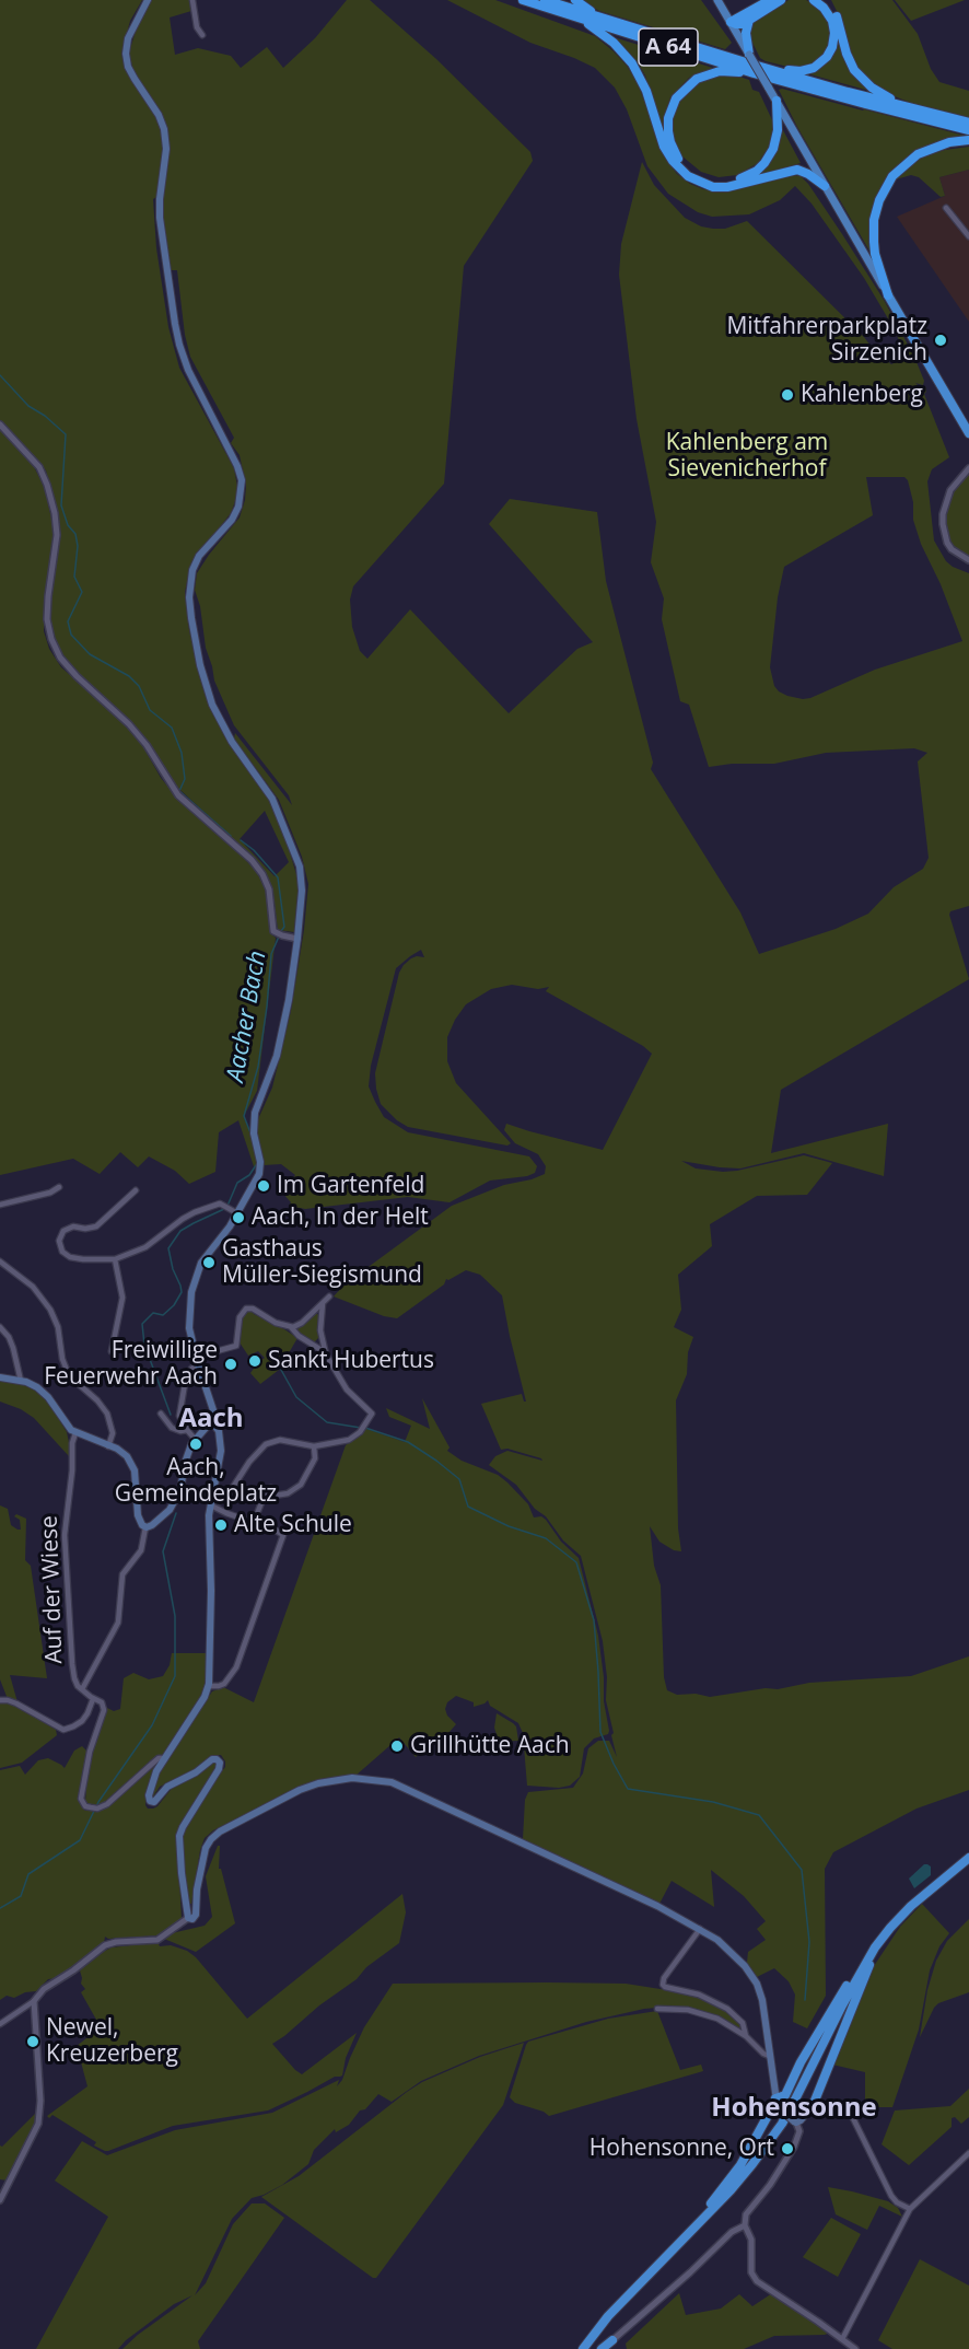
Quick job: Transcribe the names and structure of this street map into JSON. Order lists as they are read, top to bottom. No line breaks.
{"streets":{"highway":["A 64"],"street":["Auf der Wiese"]},"districts":["Aach","Hohensonne"],"water":["Aacher Bach"],"parks":["Kahlenberg am Sievenicherhof"],"places":["Mitfahrerparkplatz Sirzenich","Kahlenberg","Im Gartenfeld","Aach, In der Helt","Gasthaus Müller-Siegismund","Sankt Hubertus","Freiwillige Feuerwehr Aach","Aach, Gemeindeplatz","Alte Schule","Grillhütte Aach","Newel, Kreuzerberg","Hohensonne, Ort"]}
